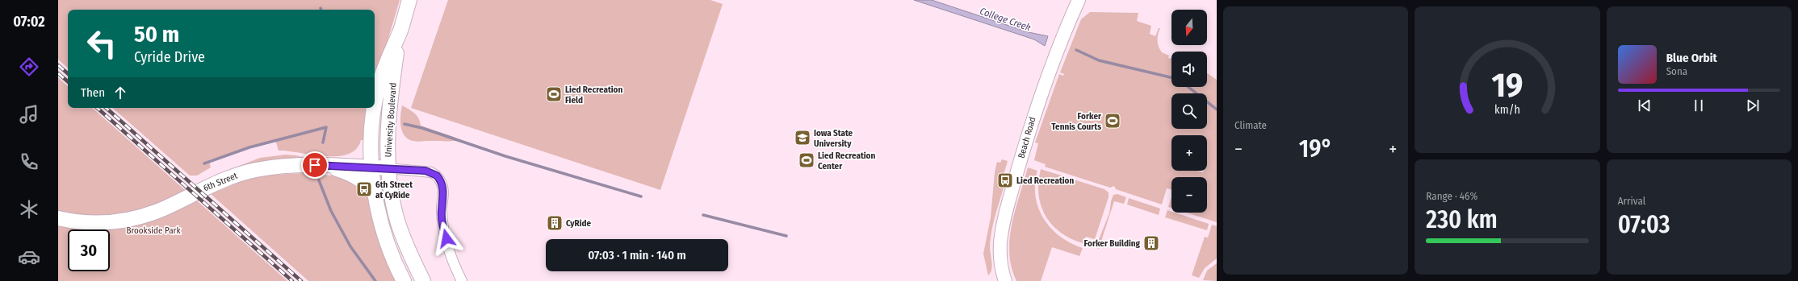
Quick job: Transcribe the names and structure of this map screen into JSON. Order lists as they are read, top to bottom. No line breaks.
{"streets":{"main road":["University Boulevard","6th Street"],"street":["Beach Road"]},"crossings":[["University Boulevard","6th Street"]],"water":["College Creek"],"parks":["Brookside Park"],"places":{"sports":["Lied Recreation Field","Forker Tennis Courts","Lied Recreation Center"],"school or university":["Iowa State University"],"bus stop":["Lied Recreation","6th Street at CyRide"],"building":["CyRide","Forker Building"]},"north":"bottom","page":{"tabs":"07:02","tile":["Climate",["Range · 46%","230 km"],["Arrival","07:03"]],"map_buttons":["+","−"],"turn":["50 m","Cyride Drive"],"song":["Blue Orbit","Sona"],"then":"Then","heat":["−","19°","+"],"limit":"30","trip":"07:03 · 1 min · 140 m","gauge":["19","km/h"]}}
